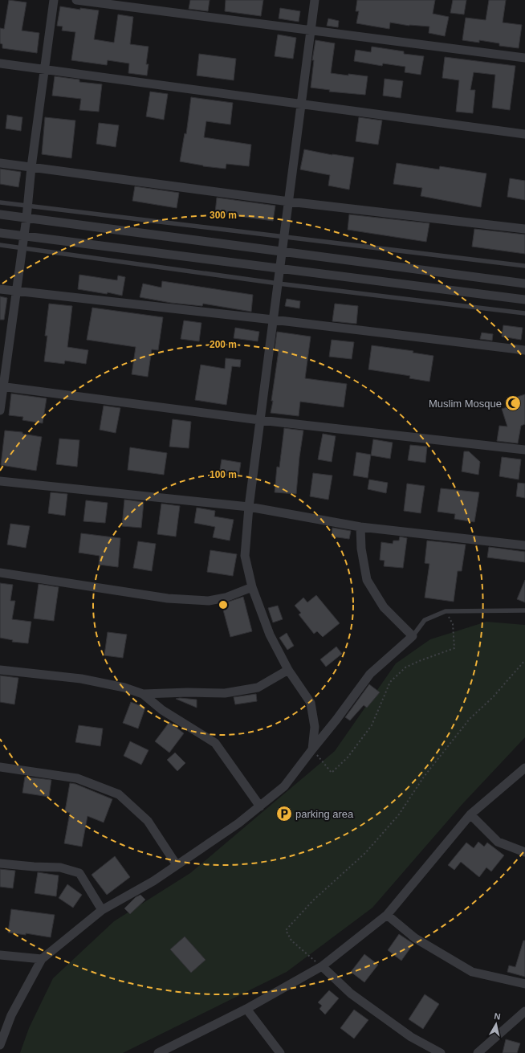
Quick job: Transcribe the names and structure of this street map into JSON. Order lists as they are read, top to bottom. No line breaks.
{"places":{"mosque":["Muslim Mosque"],"parking":["parking area"]},"north":"top","rings":["300 m","200 m","100 m"]}
